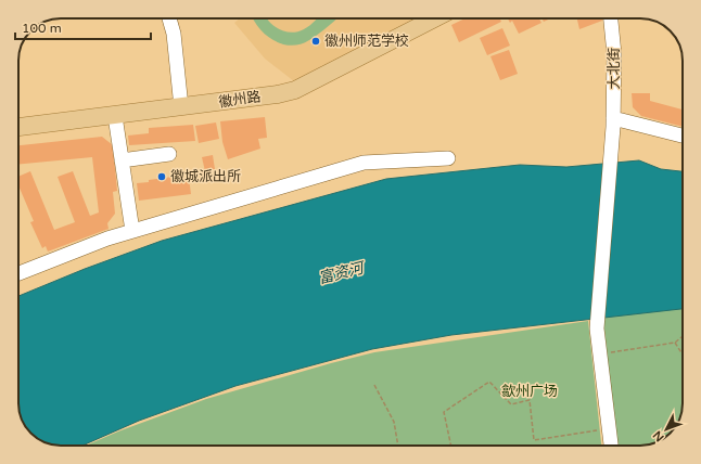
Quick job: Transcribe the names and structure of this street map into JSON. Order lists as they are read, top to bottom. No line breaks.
{"streets":{"main road":["徽州路"],"street":["大北街"]},"water":["富资河"],"parks":["歙州广场"],"places":["徽州师范学校","徽城派出所"],"scale_bar":"100 m","north":"bottom left"}
